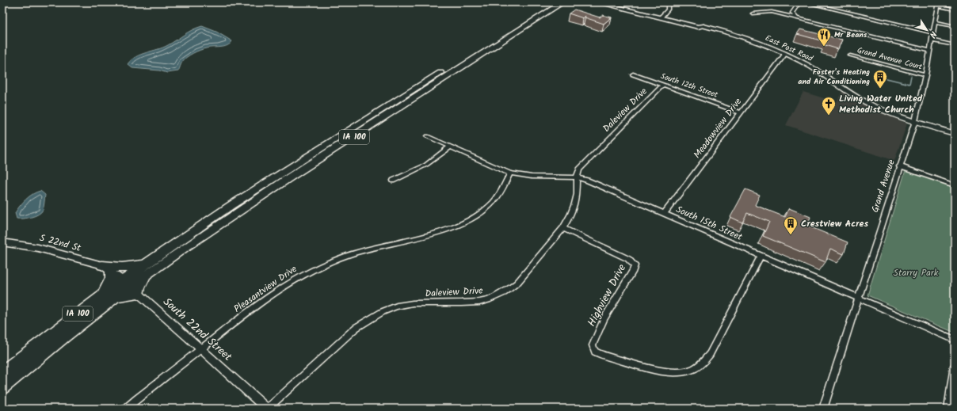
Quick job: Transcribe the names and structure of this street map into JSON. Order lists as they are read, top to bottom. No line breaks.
{"streets":{"highway":["IA 100"],"main road":["East Post Road"],"street":["Grand Avenue Court","South 12th Street","Daleview Drive","Meadowview Drive","Grand Avenue","South 15th Street","S 22nd St","Pleasantview Drive","Highview Drive","South 22nd Street"]},"crossings":[["East Post Road","Meadowview Drive"],["East Post Road","Grand Avenue"],["Grand Avenue Court","Grand Avenue"],["South 12th Street","Daleview Drive"],["South 12th Street","Meadowview Drive"],["Daleview Drive","South 15th Street"],["Daleview Drive","Highview Drive"],["Daleview Drive","South 22nd Street"],["Meadowview Drive","South 15th Street"],["IA 100","South 22nd Street"],["Grand Avenue","South 15th Street"],["South 15th Street","Pleasantview Drive"],["South 15th Street","Highview Drive"],["S 22nd St","South 22nd Street"],["Pleasantview Drive","South 22nd Street"]],"parks":["Starry Park"],"places":{"restaurant":["Mr Beans"],"building":["Foster's Heating and Air Conditioning","Crestview Acres"],"church":["Living Water United Methodist Church"]},"north":"bottom right"}
